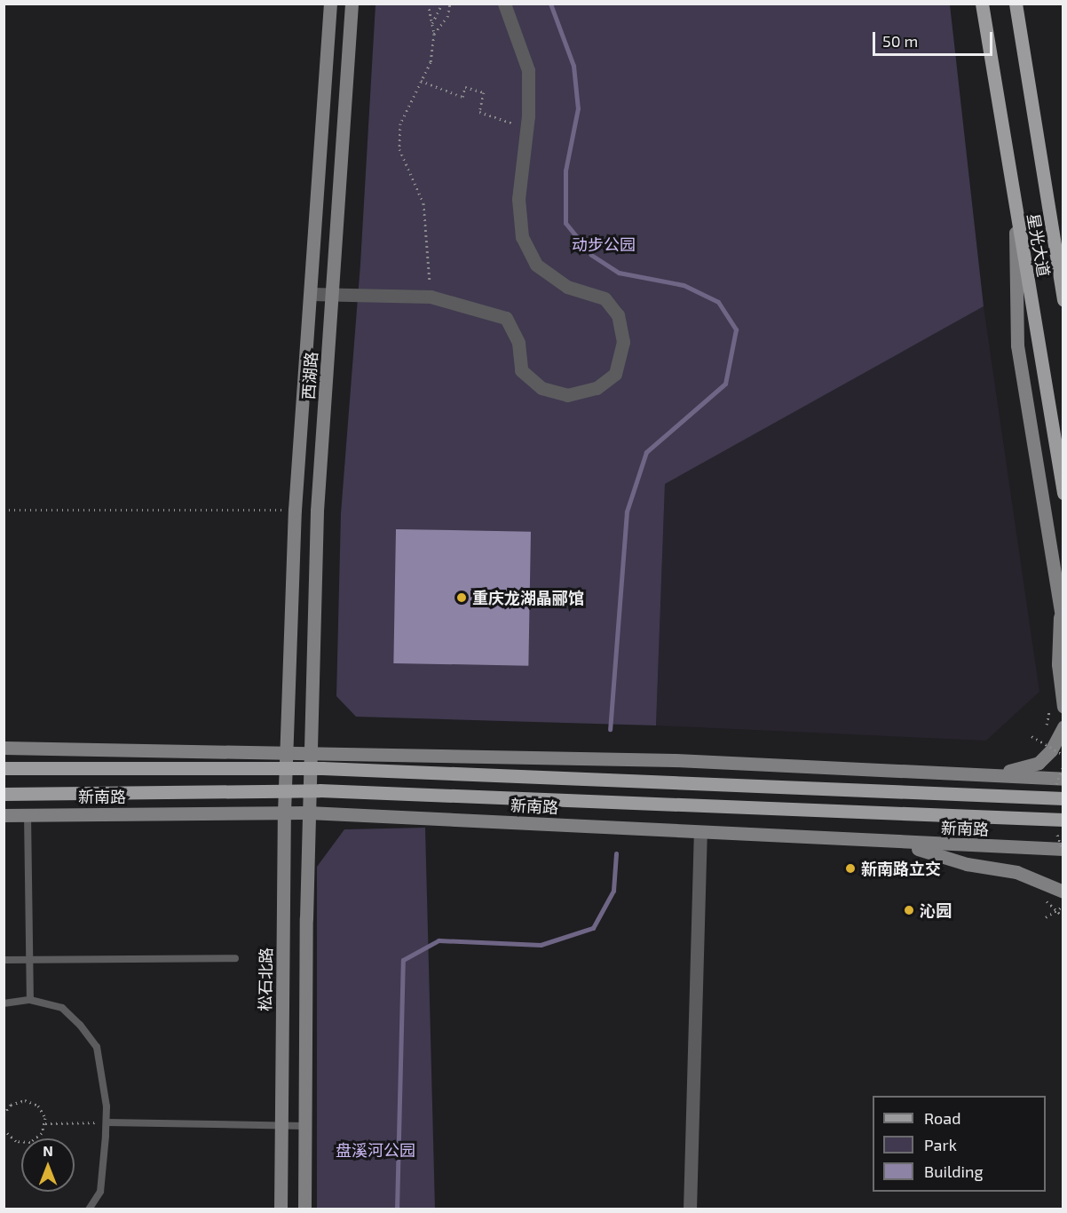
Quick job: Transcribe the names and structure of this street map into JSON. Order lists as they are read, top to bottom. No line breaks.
{"streets":{"main road":["星光大道","新南路"],"street":["西湖路","松石北路"]},"crossings":[["西湖路","松石北路"],["新南路","松石北路"]],"parks":["动步公园","盘溪河公园"],"places":["重庆龙湖晶郦馆","新南路立交","沁园"],"legend":["Road","Park","Building"],"scale_bar":"50 m","north":"top"}
